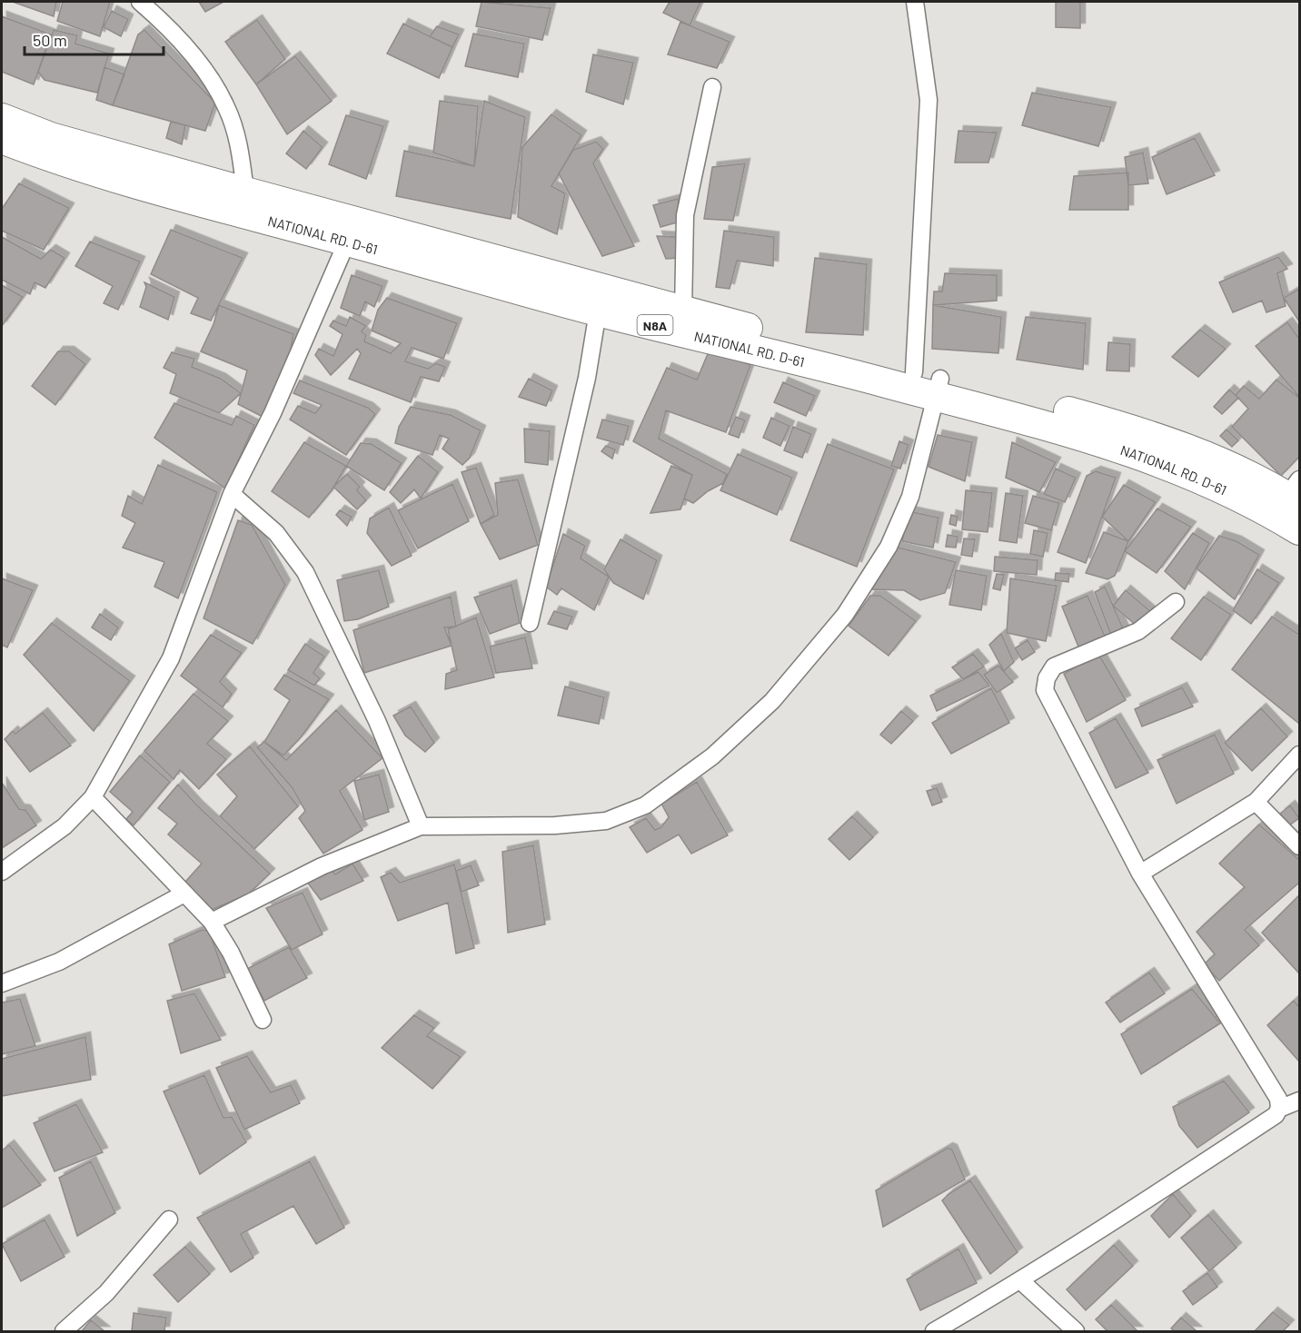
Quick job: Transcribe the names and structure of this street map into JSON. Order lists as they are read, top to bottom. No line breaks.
{"streets":{"highway":["NATIONAL RD. D-61","N8A"]},"scale_bar":"50 m"}
